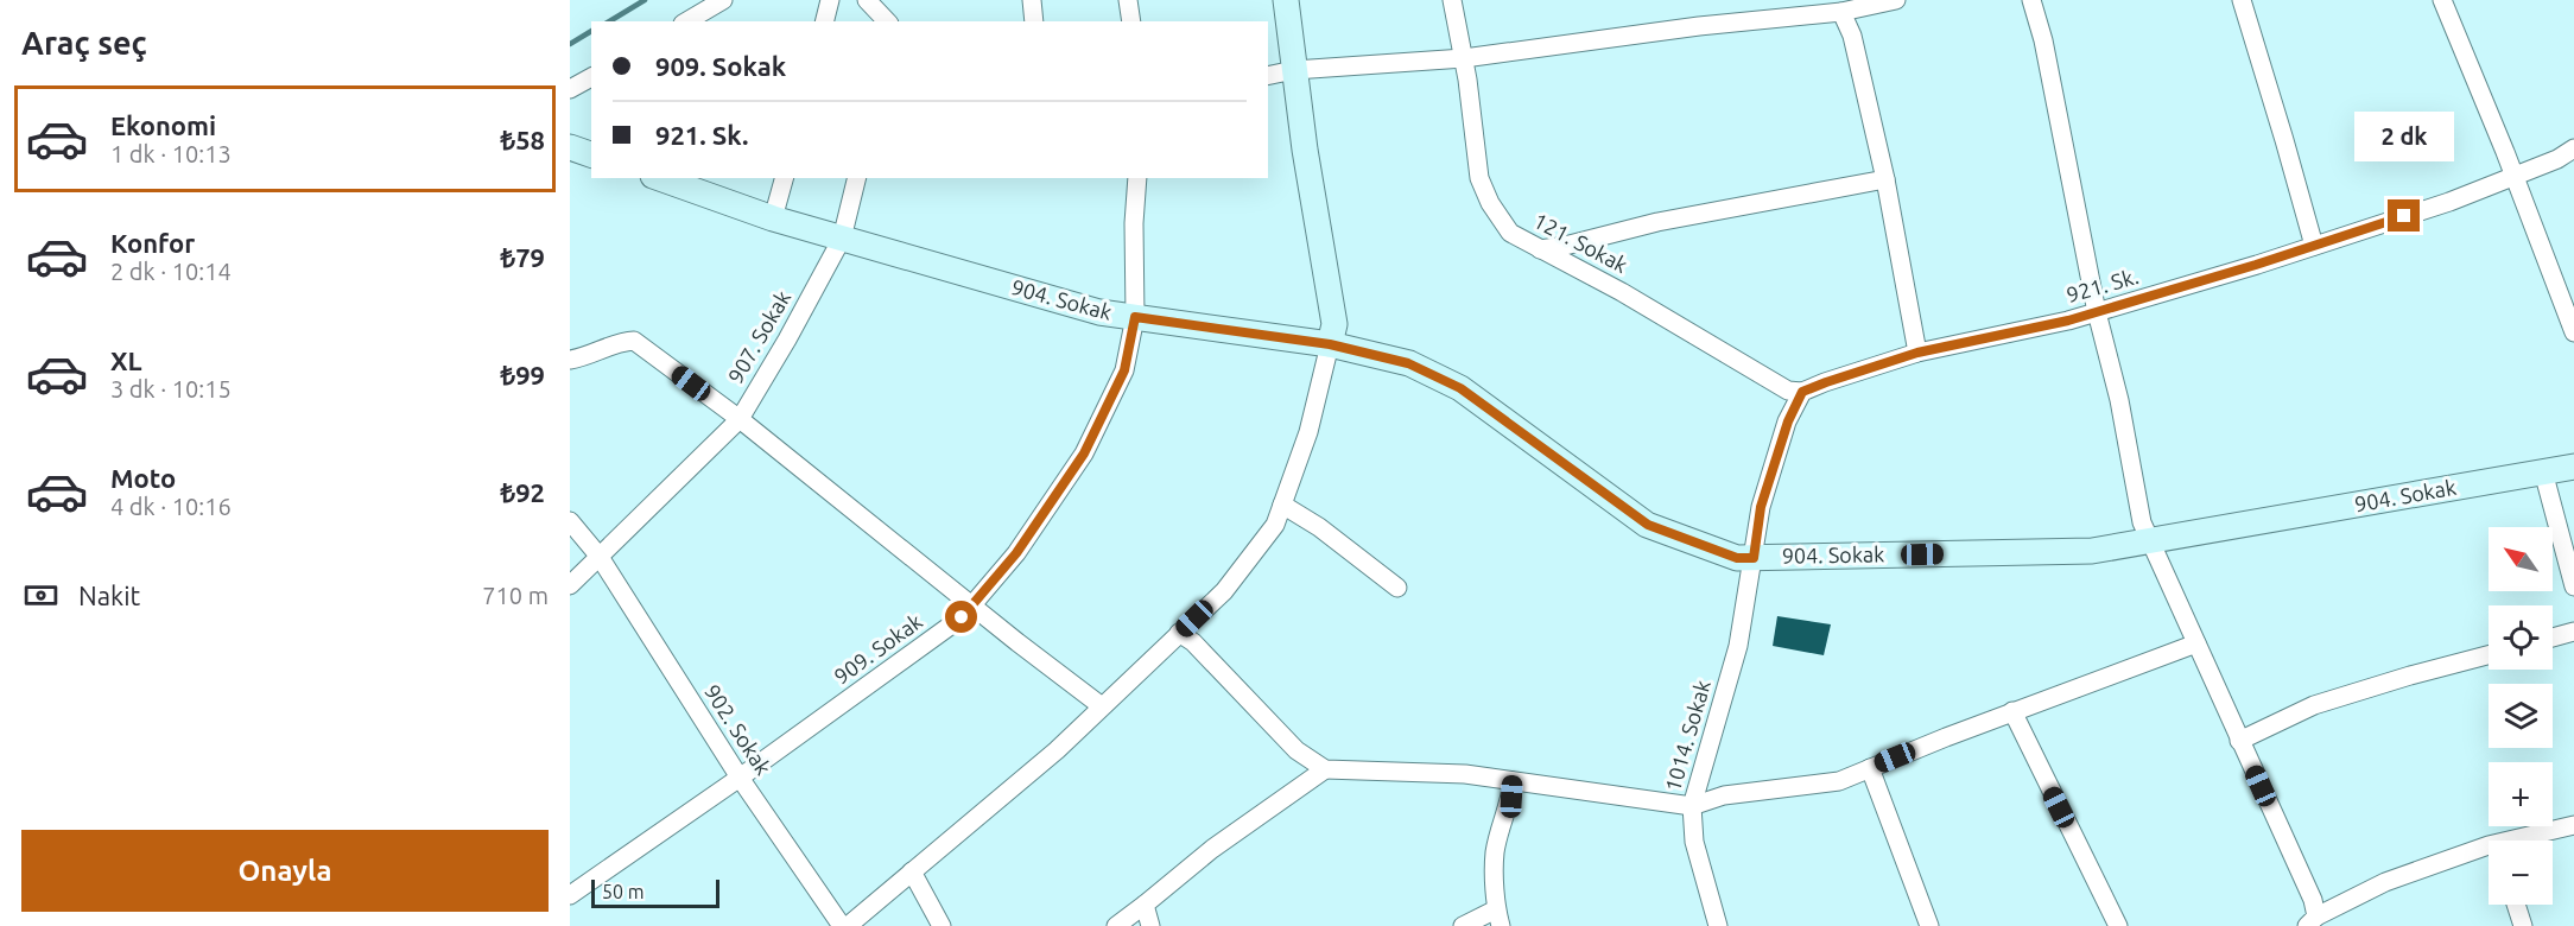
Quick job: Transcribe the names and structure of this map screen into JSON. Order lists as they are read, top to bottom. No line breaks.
{"streets":{"street":["121. Sokak","921. Sk.","904. Sokak","907. Sokak","909. Sokak","902. Sokak","1014. Sokak"]},"crossings":[["121. Sokak","921. Sk."],["904. Sokak","907. Sokak"],["904. Sokak","909. Sokak"],["904. Sokak","1014. Sokak"],["907. Sokak","902. Sokak"],["909. Sokak","902. Sokak"]],"scale_bar":"50 m","north":"top left","page":{"heading":"Araç seç","banner":["909. Sokak","921. Sk."],"list":[{"name":"Ekonomi","note":"1 dk · 10:13","value":"₺58"},{"name":"Konfor","note":"2 dk · 10:14","value":"₺79"},{"name":"XL","note":"3 dk · 10:15","value":"₺99"},{"name":"Moto","note":"4 dk · 10:16","value":"₺92"}],"bubble":"2 dk","map_buttons":["+","−"],"pay":["Nakit","710 m"],"buttons":"Onayla","scale":"50 m"}}
